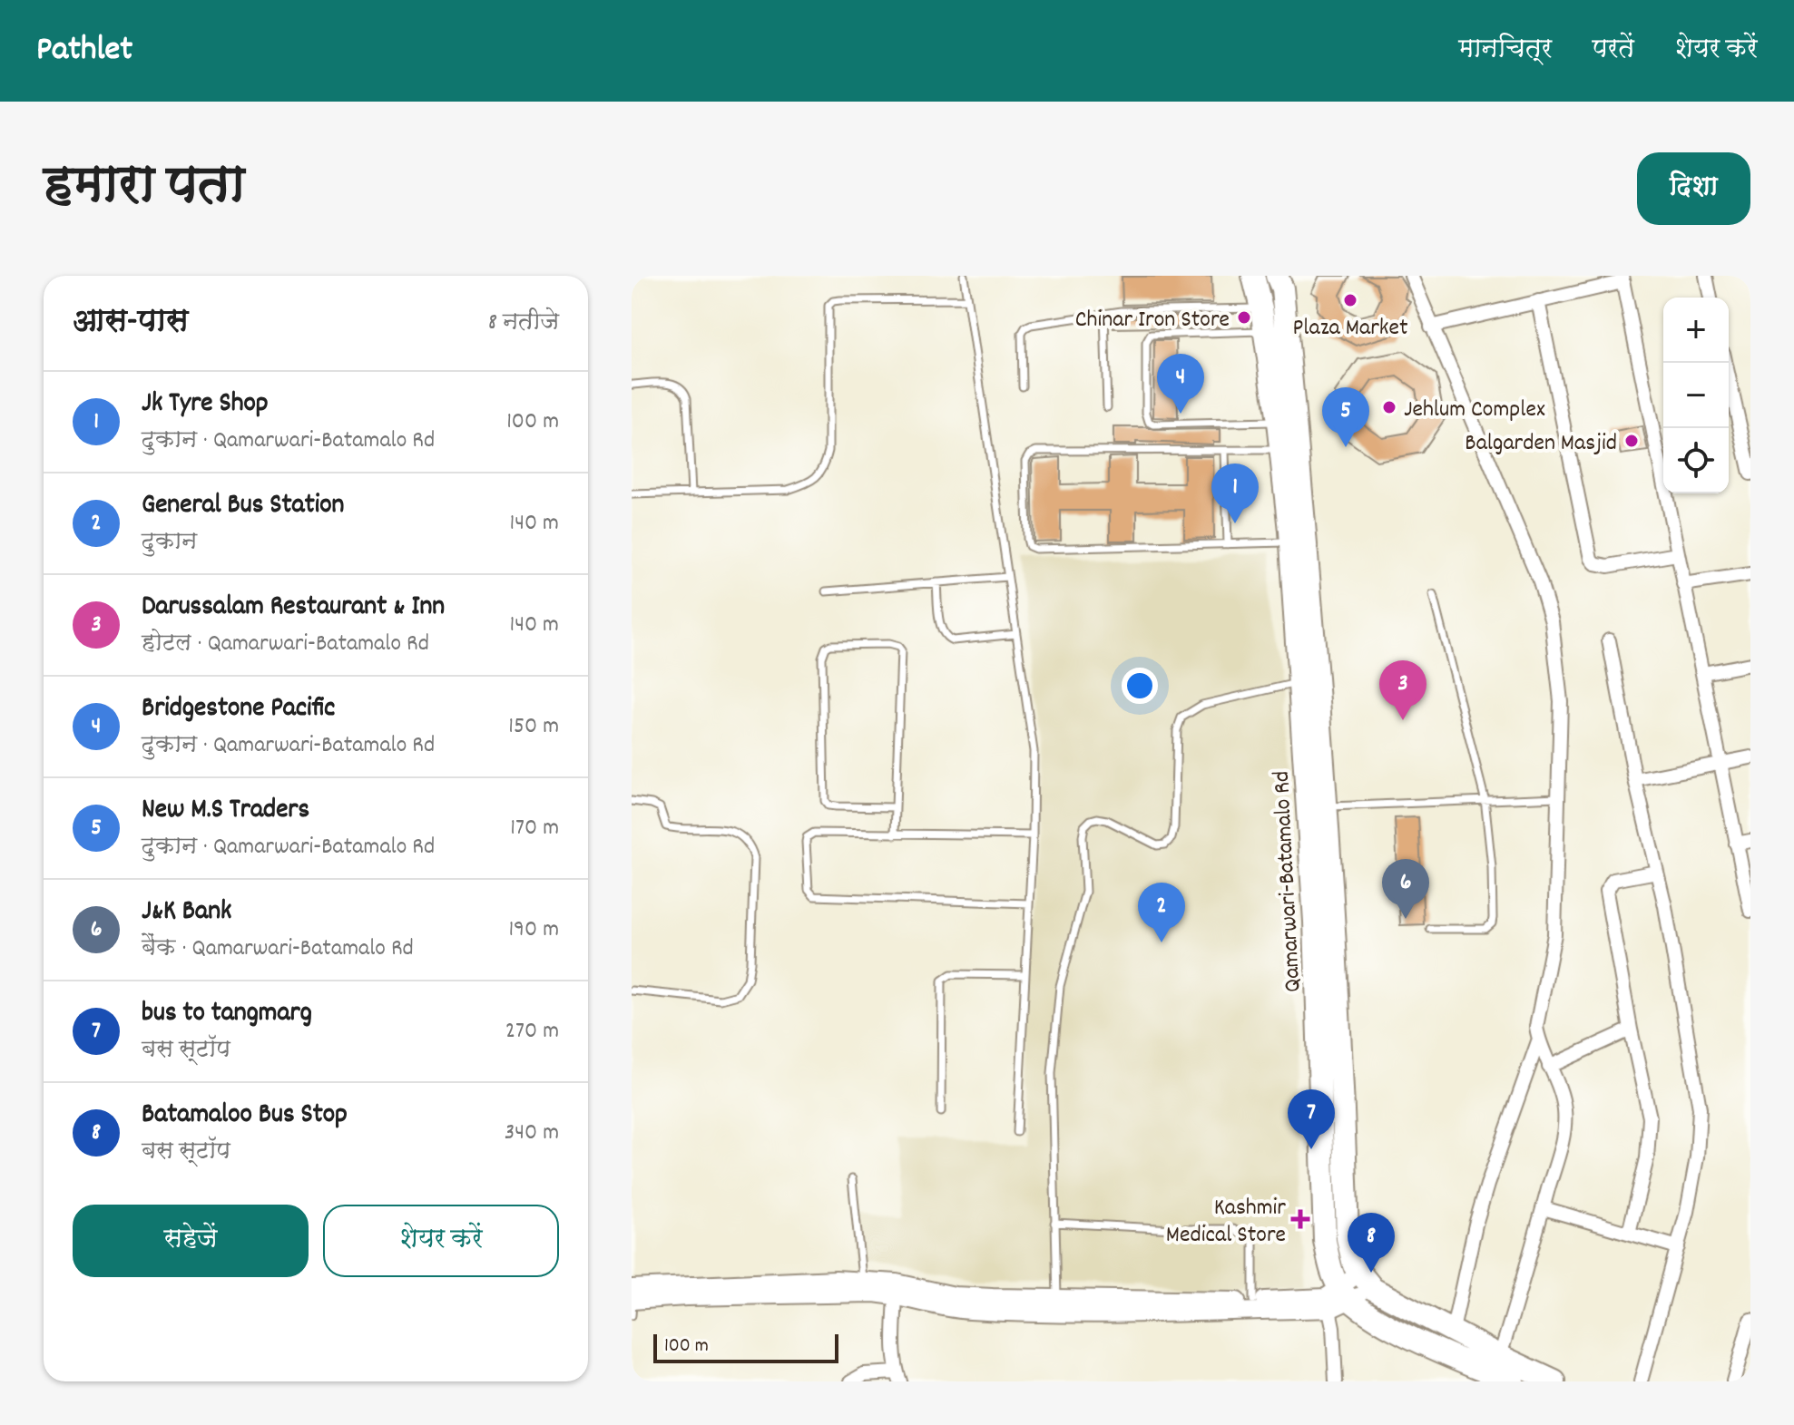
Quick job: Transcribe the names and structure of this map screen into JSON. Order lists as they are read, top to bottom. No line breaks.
{"streets":{"main road":["Qamarwari-Batamalo Rd"]},"places":{"other":["Plaza Market","Chinar Iron Store","Jehlum Complex","Balgarden Masjid"],"health":["Kashmir Medical Store"]},"scale_bar":"100 m","page":{"header":"Pathlet","nav":["मानचित्र","परतें","शेयर करें"],"title":"हमारा पता","buttons":["दिशा",["सहेजें","शेयर करें"]],"heading":["आस-पास","8 नतीजे"],"map_buttons":["+","−"],"pins":["4","5","1","3","6","2","7","8"],"list":[{"mark":"1","name":"Jk Tyre Shop","note":"दुकान · Qamarwari-Batamalo Rd","value":"100 m"},{"mark":"2","name":"General Bus Station","note":"दुकान","value":"140 m"},{"mark":"3","name":"Darussalam Restaurant & Inn","note":"होटल · Qamarwari-Batamalo Rd","value":"140 m"},{"mark":"4","name":"Bridgestone Pacific","note":"दुकान · Qamarwari-Batamalo Rd","value":"150 m"},{"mark":"5","name":"New M.S Traders","note":"दुकान · Qamarwari-Batamalo Rd","value":"170 m"},{"mark":"6","name":"J&K Bank","note":"बैंक · Qamarwari-Batamalo Rd","value":"190 m"},{"mark":"7","name":"bus to tangmarg","note":"बस स्टॉप","value":"270 m"},{"mark":"8","name":"Batamaloo Bus Stop","note":"बस स्टॉप","value":"340 m"}],"scale":"100 m"}}
